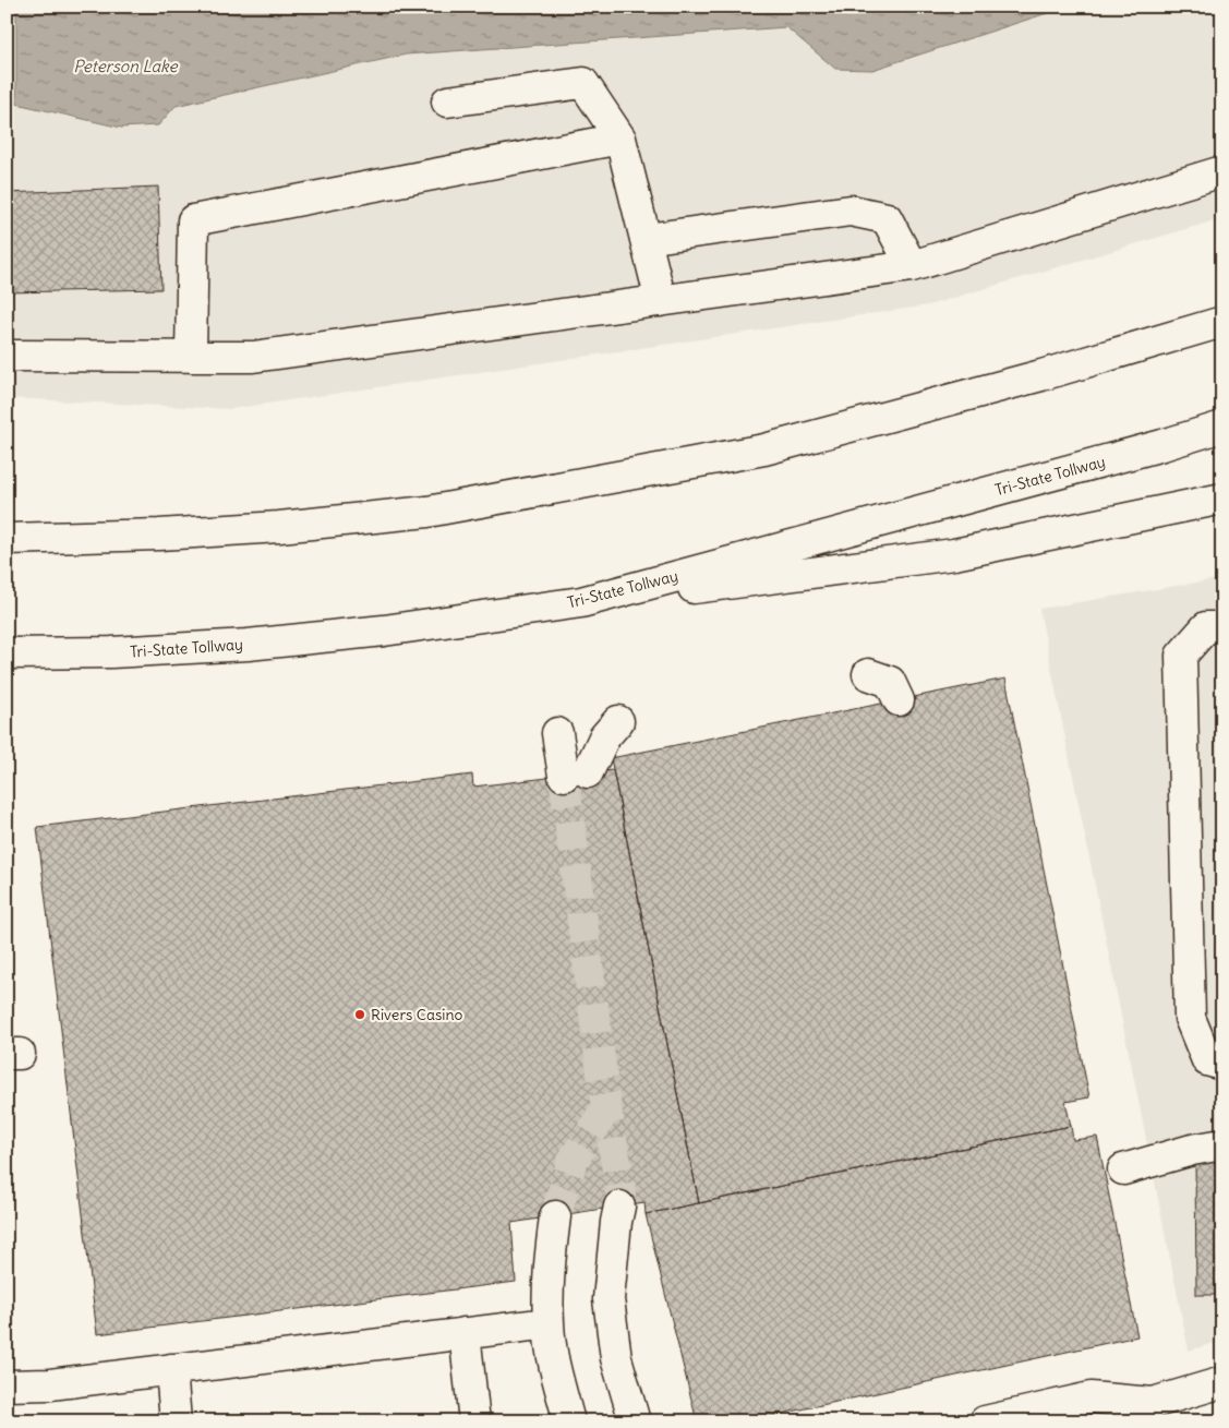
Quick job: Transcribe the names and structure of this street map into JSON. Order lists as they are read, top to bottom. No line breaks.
{"streets":{"main road":["Tri-State Tollway"]},"water":["Peterson Lake"],"places":["Rivers Casino"]}
